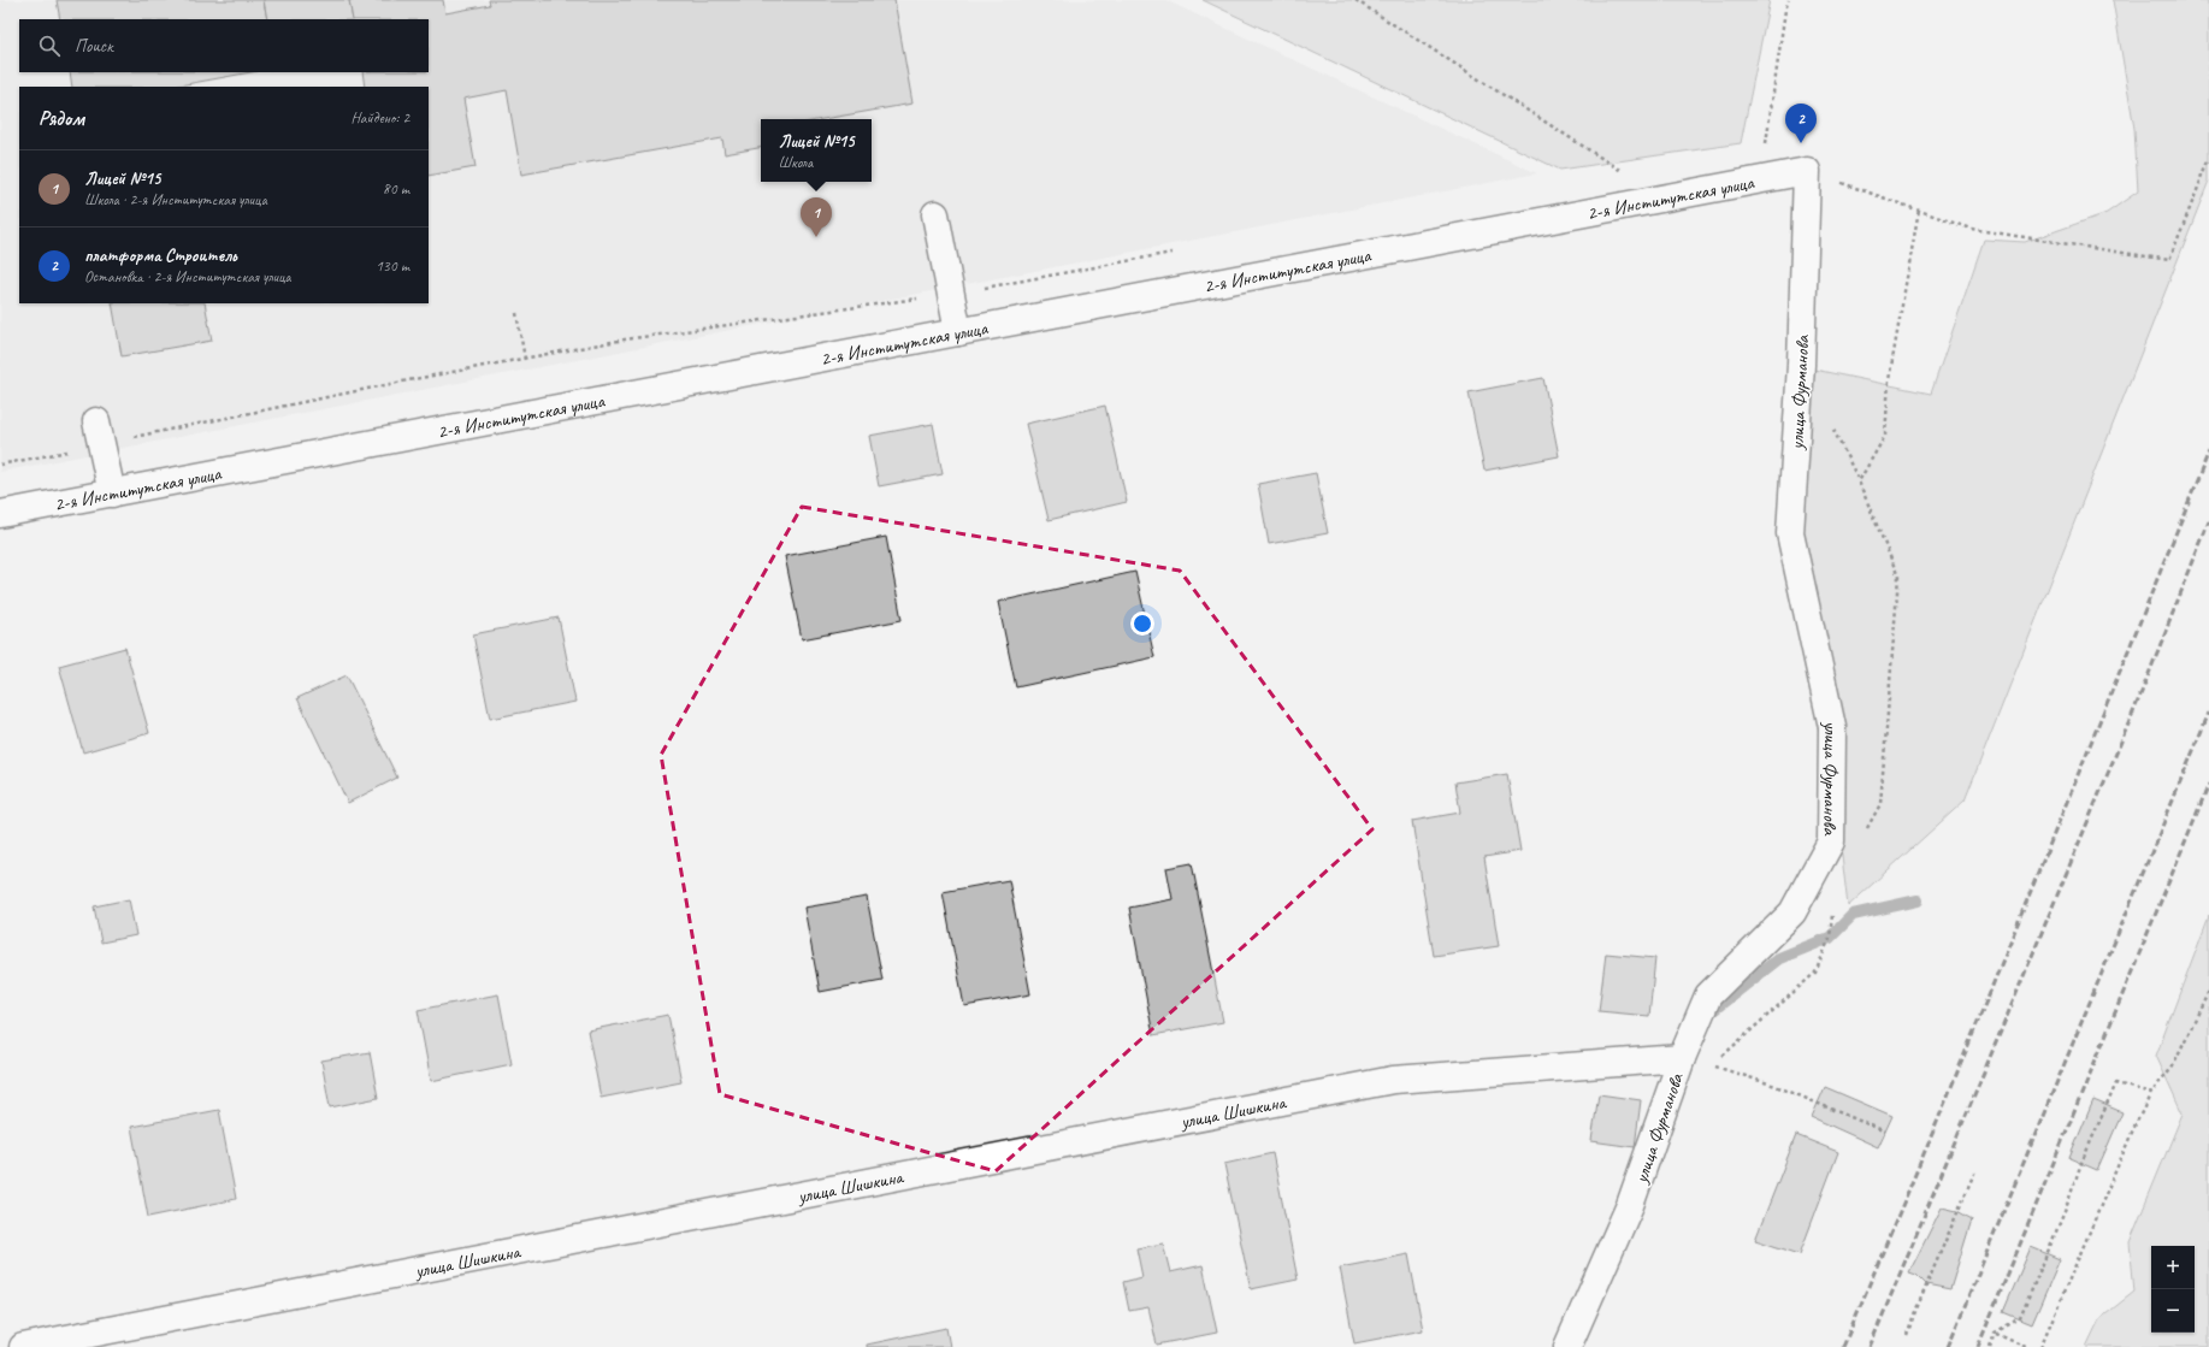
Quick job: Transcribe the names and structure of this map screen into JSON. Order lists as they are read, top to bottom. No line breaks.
{"streets":{"street":["2-я Институтская улица","улица Фурманова","улица Шишкина"]},"crossings":[["2-я Институтская улица","улица Фурманова"],["улица Фурманова","улица Шишкина"]],"page":{"search":"Поиск","heading":["Рядом","Найдено: 2"],"pins":["2","1"],"popup":["Лицей №15","Школа"],"list":[{"mark":"1","name":"Лицей №15","note":"Школа · 2-я Институтская улица","value":"80 m"},{"mark":"2","name":"платформа Строитель","note":"Остановка · 2-я Институтская улица","value":"130 m"}],"map_buttons":["+","−"]}}
